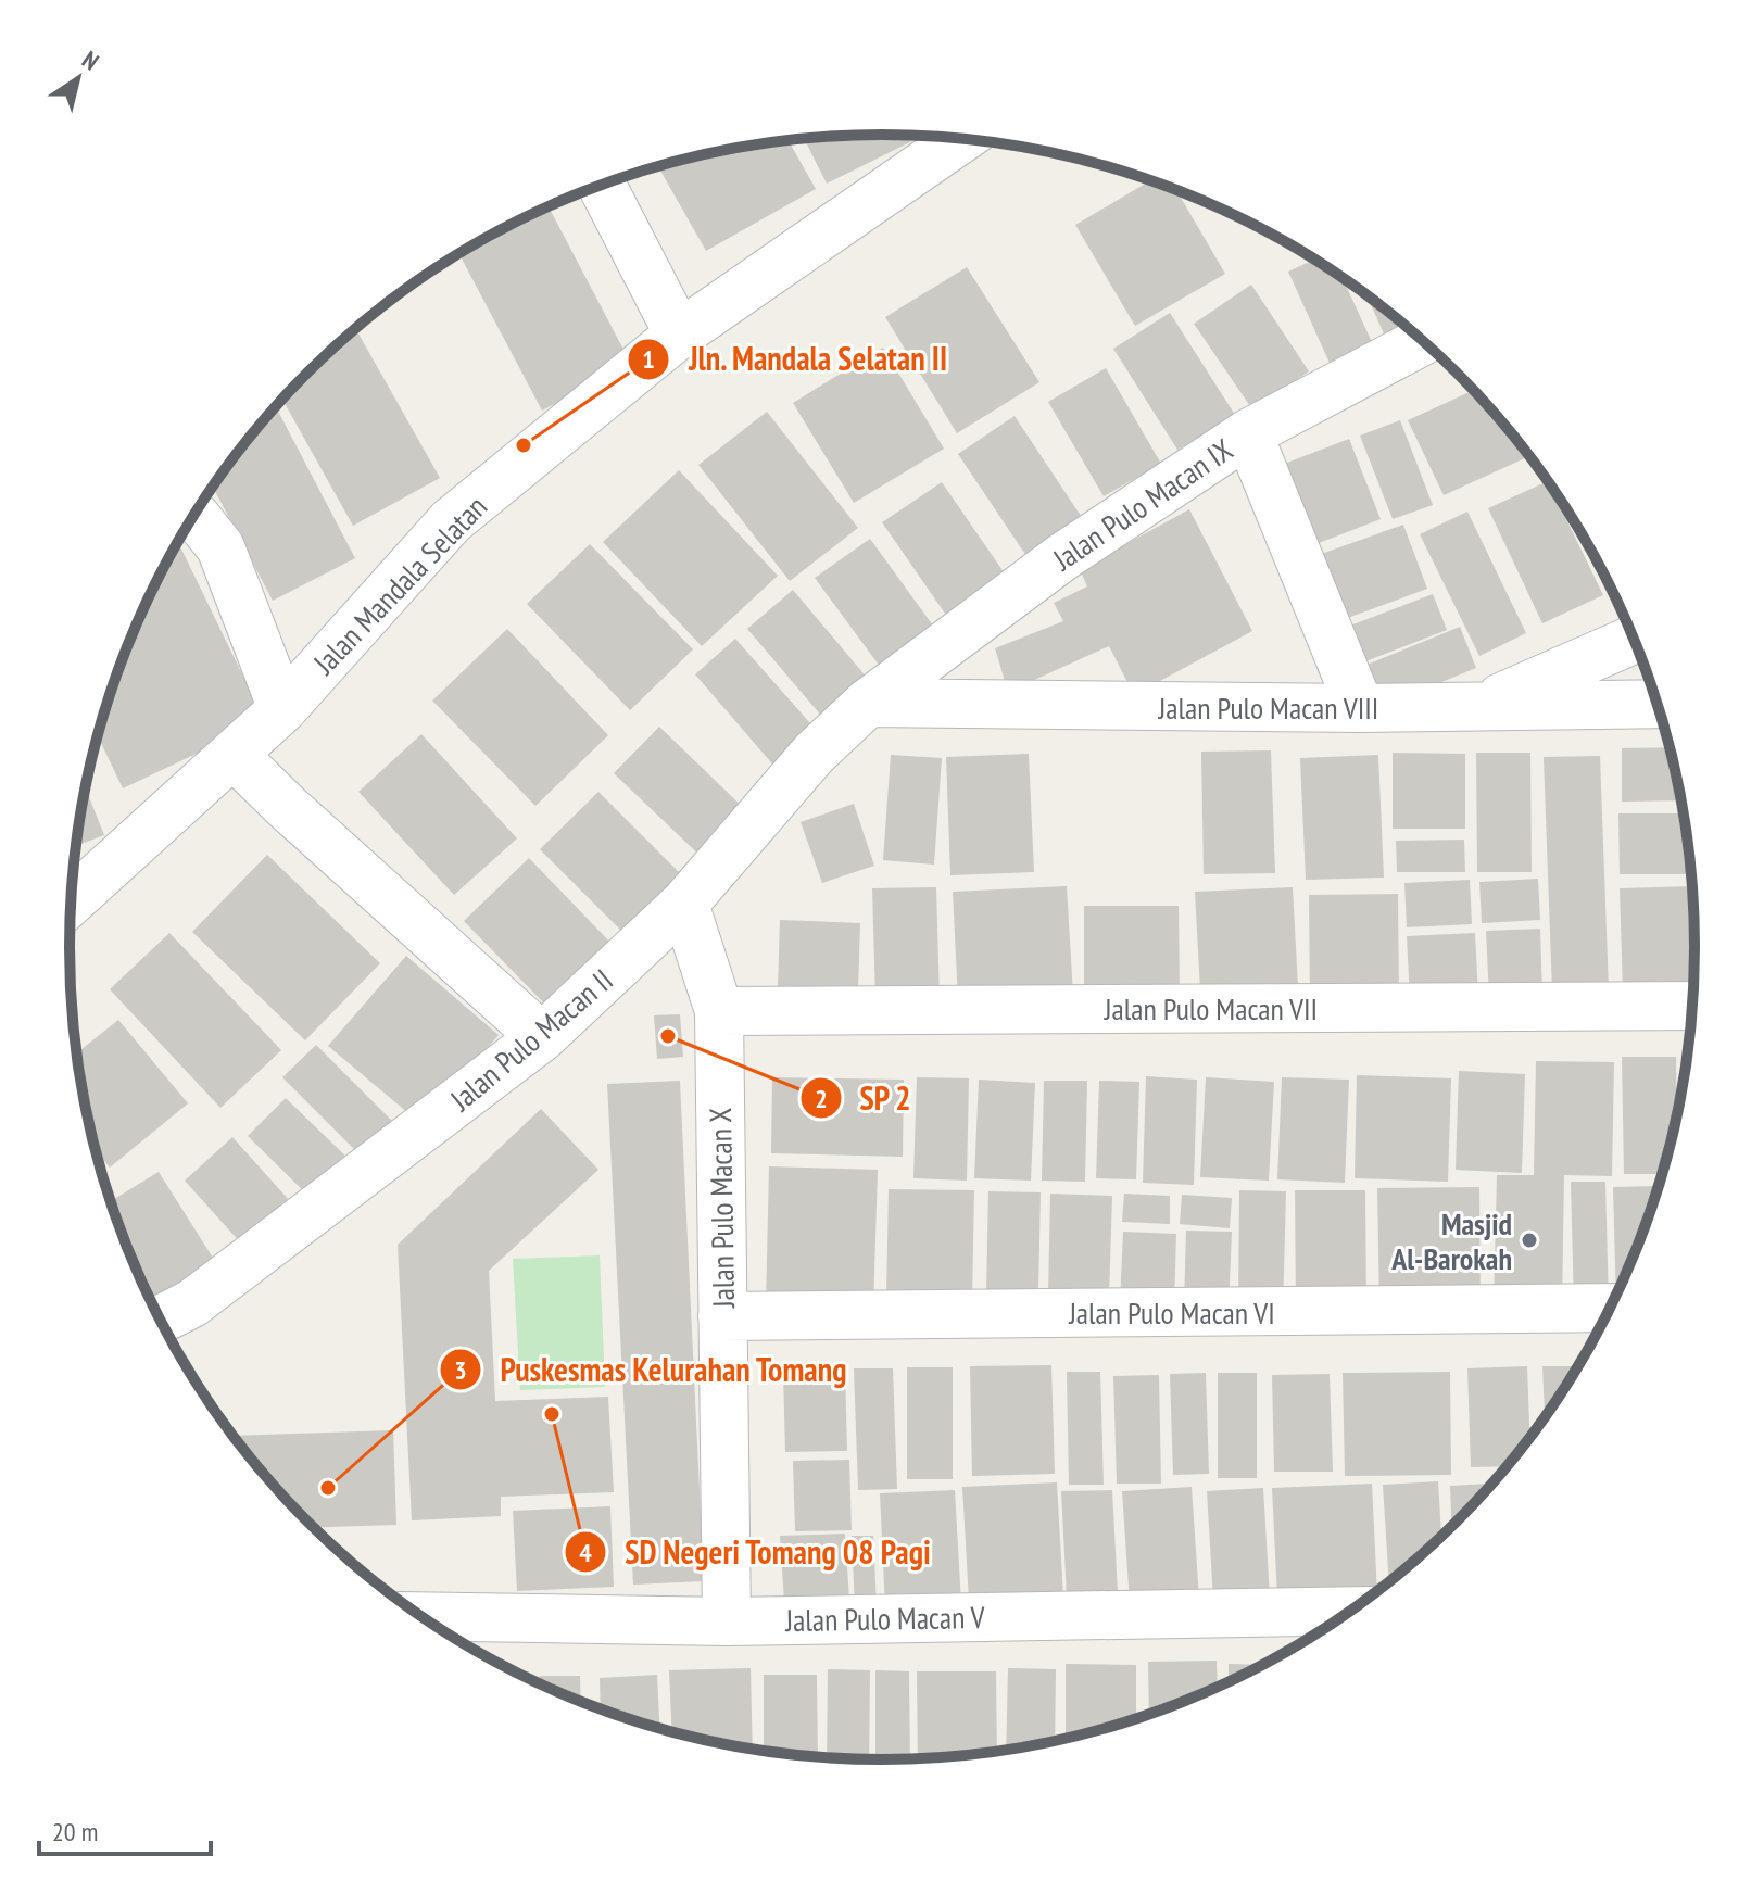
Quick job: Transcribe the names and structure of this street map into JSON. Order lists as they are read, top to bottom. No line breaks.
{"streets":{"street":["Jalan Pulo Macan IX","Jalan Mandala Selatan","Jalan Pulo Macan VIII","Jalan Pulo Macan VII","Jalan Pulo Macan II","Jalan Pulo Macan X","Jalan Pulo Macan VI","Jalan Pulo Macan V"]},"crossings":[["Jalan Pulo Macan IX","Jalan Pulo Macan VIII"],["Jalan Pulo Macan IX","Jalan Pulo Macan II"],["Jalan Pulo Macan VIII","Jalan Pulo Macan II"],["Jalan Pulo Macan VII","Jalan Pulo Macan X"],["Jalan Pulo Macan II","Jalan Pulo Macan X"],["Jalan Pulo Macan X","Jalan Pulo Macan VI"],["Jalan Pulo Macan X","Jalan Pulo Macan V"]],"places":["Jln. Mandala Selatan II","SP 2","Masjid Al-Barokah","SD Negeri Tomang 08 Pagi","Puskesmas Kelurahan Tomang"],"scale_bar":"20 m","north":"top right"}
